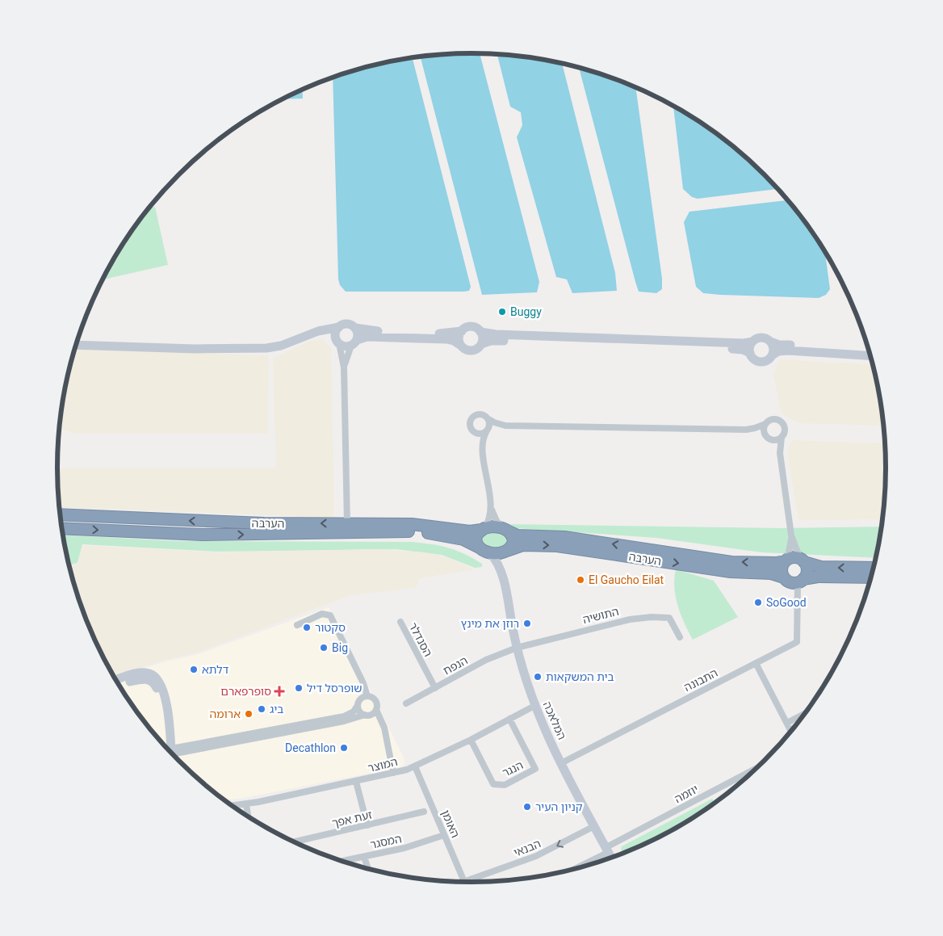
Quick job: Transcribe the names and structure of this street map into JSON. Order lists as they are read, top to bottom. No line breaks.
{"streets":{"highway":["הערבה"],"street":["התושיה","הסנדלר","הנפח","התבונה","המלאכה","המוצר","הנגר","יוזמה","זעת אפך","האומן","המסגר","הבנאי"]},"crossings":[["הערבה","התבונה"],["הערבה","המלאכה"],["התושיה","הנפח"],["התושיה","המלאכה"],["הסנדלר","הנפח"],["הנפח","המלאכה"],["התבונה","המלאכה"],["המלאכה","המוצר"],["המלאכה","יוזמה"],["המלאכה","הבנאי"],["המוצר","הנגר"],["המוצר","האומן"],["האומן","המסגר"],["האומן","הבנאי"]],"one_way":["הבנאי"],"places":{"other":["Buggy","El Gaucho Eilat","SoGood","רוזן את מינץ","סקטור","Big","דלתא","בית המשקאות","שופרסל דיל","ביג","ארומה","Decathlon","קניון העיר"],"health":["סופרפארם"]}}
